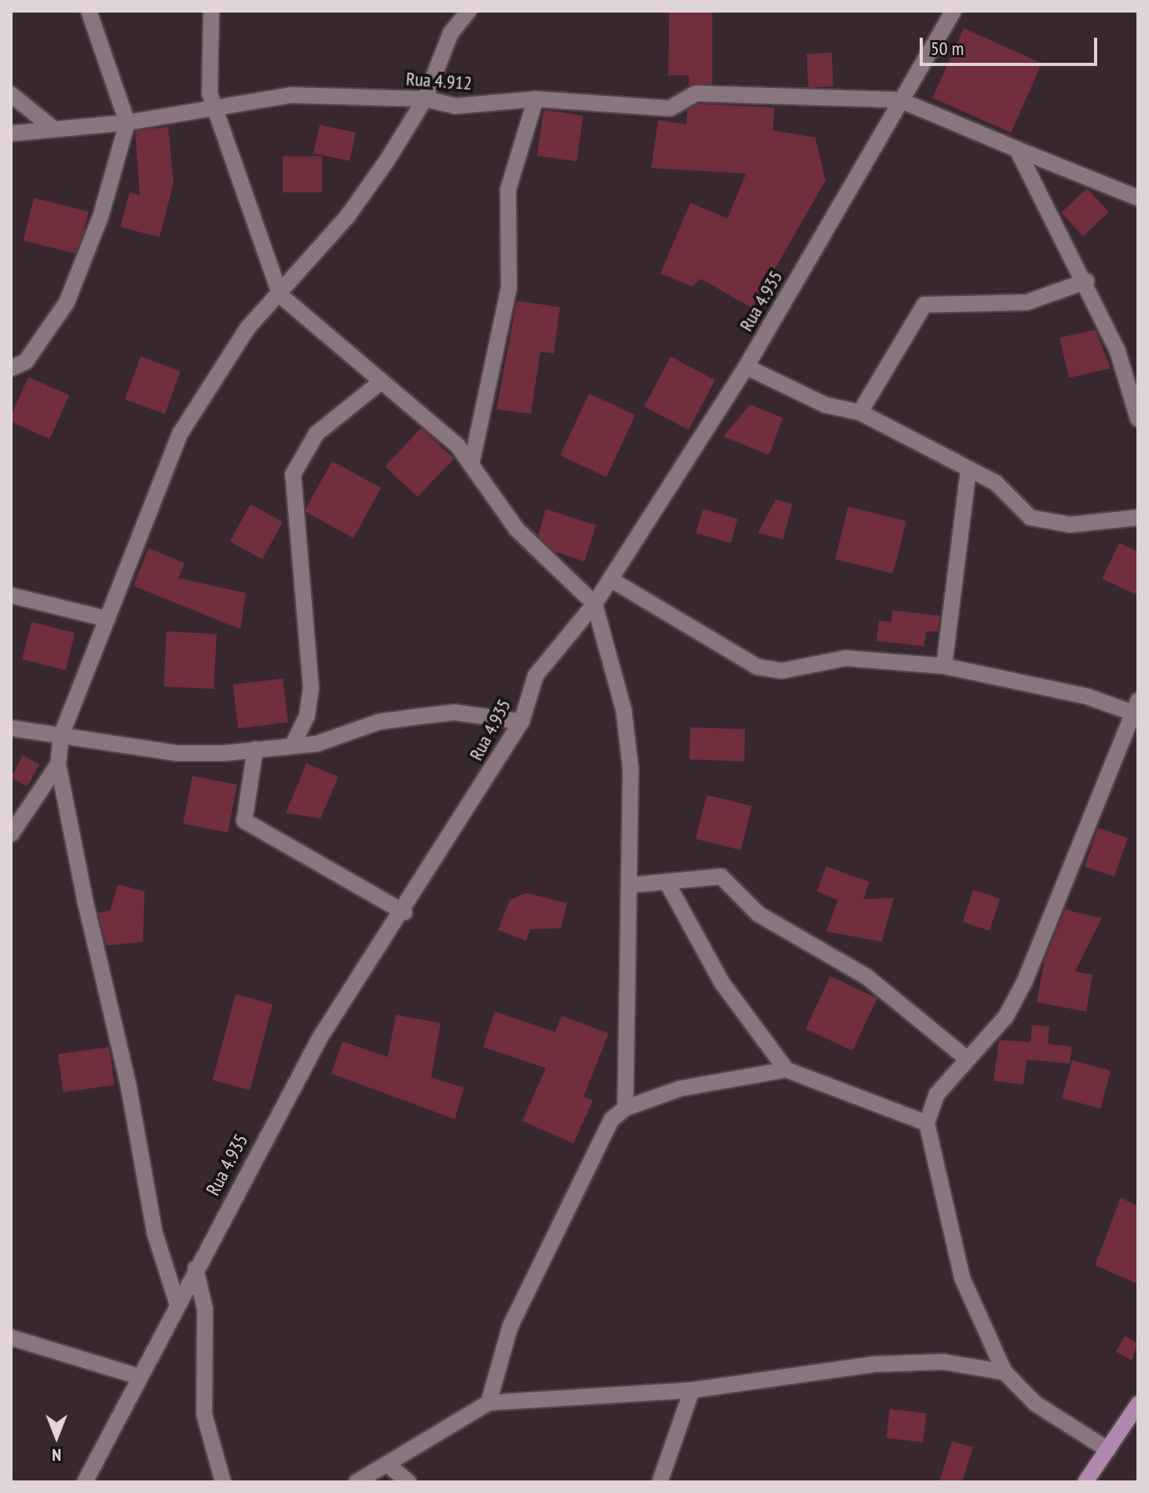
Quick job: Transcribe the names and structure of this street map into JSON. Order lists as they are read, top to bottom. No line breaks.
{"streets":{"street":["Rua 4.912","Rua 4.935"]},"crossings":[["Rua 4.912","Rua 4.935"]],"scale_bar":"50 m","north":"bottom"}
